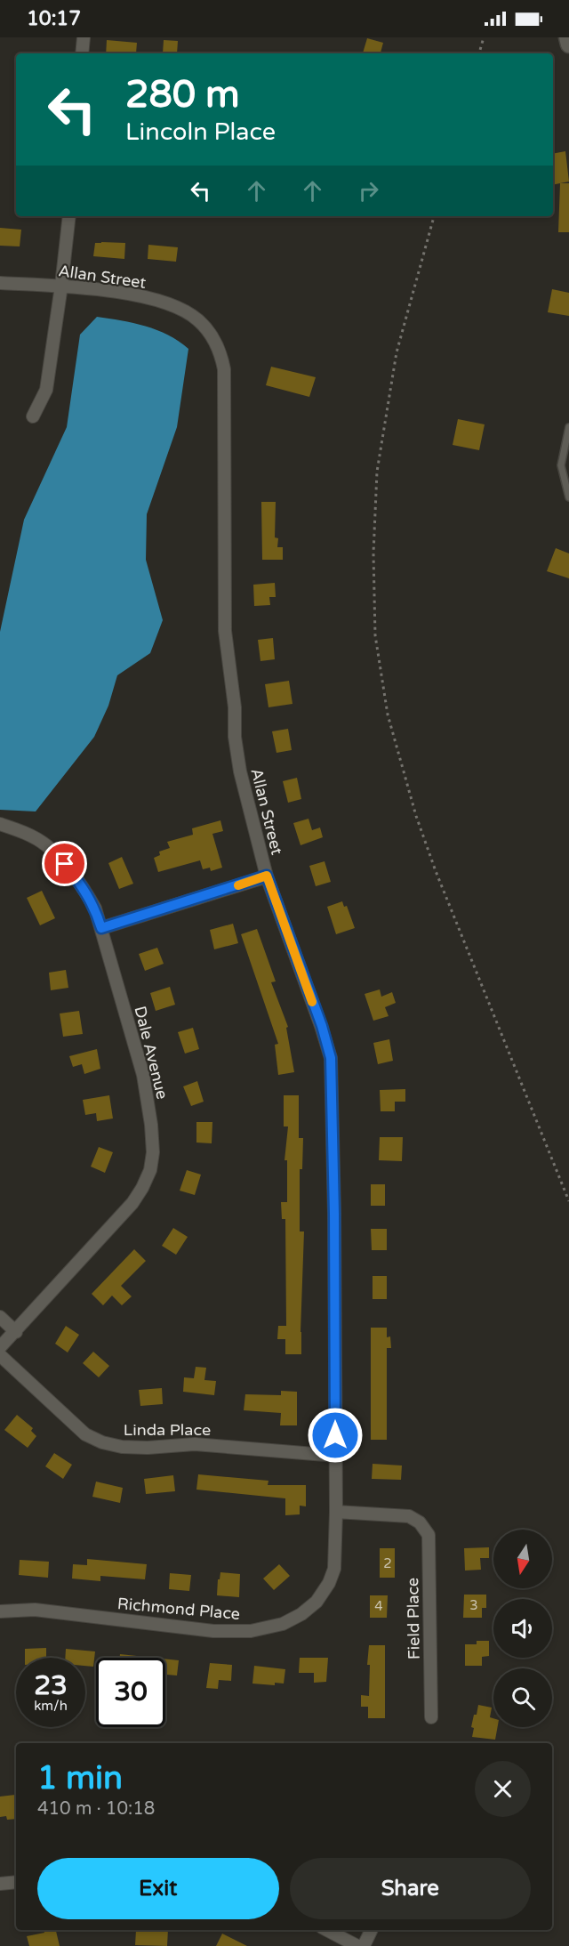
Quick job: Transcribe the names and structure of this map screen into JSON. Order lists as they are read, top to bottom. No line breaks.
{"streets":{"street":["Allan Street","Dale Avenue","Linda Place","Richmond Place","Field Place"]},"crossings":[["Allan Street","Linda Place"],["Allan Street","Richmond Place"],["Allan Street","Field Place"],["Richmond Place","Field Place"]],"house_numbers":["2","3","4"],"north":"bottom","page":{"status":"10:17","turn":["280 m","Lincoln Place"],"speed":"23 km/h","limit":"30","heading":["1 min","410 m · 10:18"],"buttons":["Exit","Share"]}}
